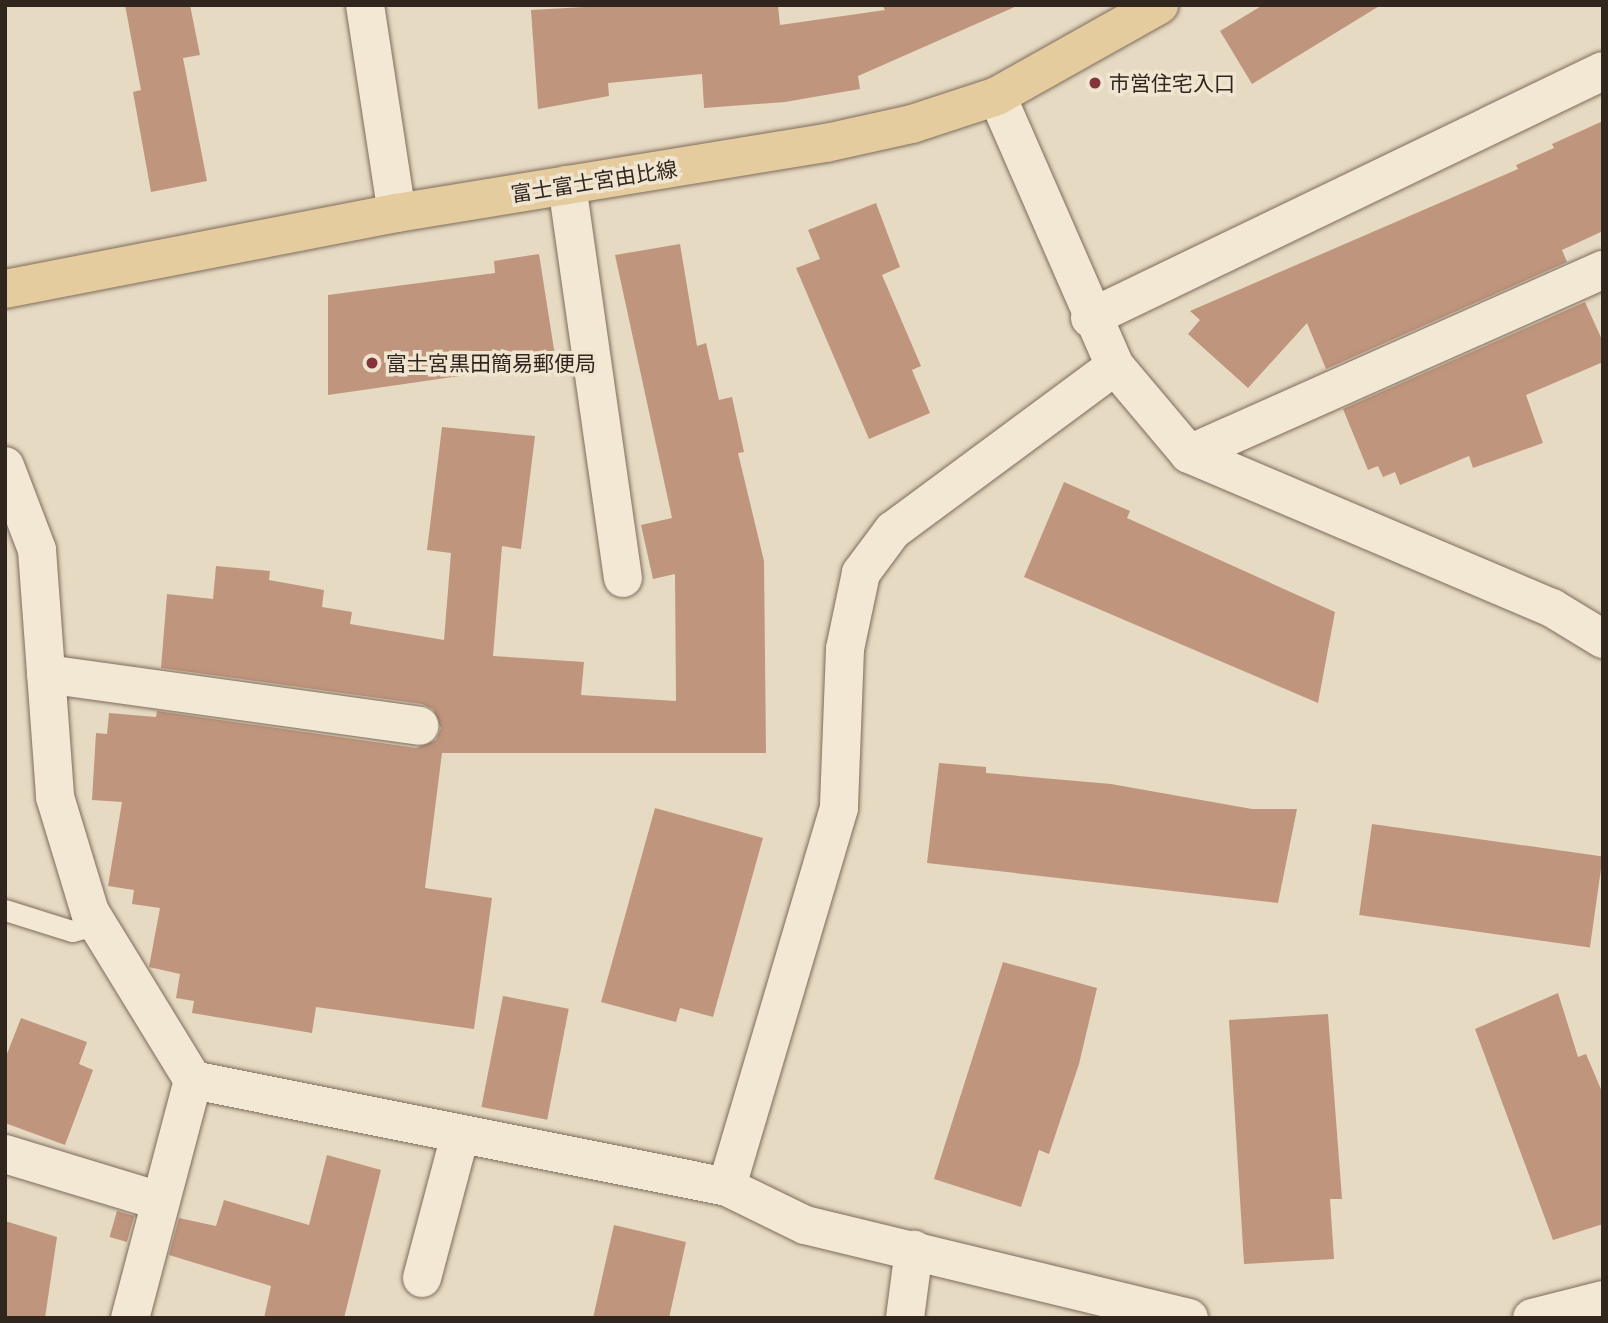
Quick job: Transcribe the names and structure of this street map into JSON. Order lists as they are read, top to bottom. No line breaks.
{"streets":{"main road":["富士富士宮由比線"]},"places":["市営住宅入口","富士宮黒田簡易郵便局"]}
